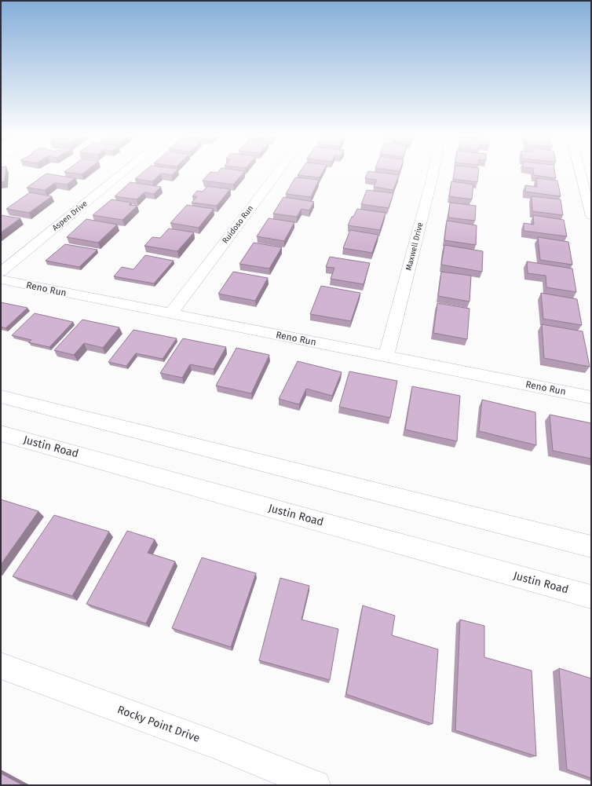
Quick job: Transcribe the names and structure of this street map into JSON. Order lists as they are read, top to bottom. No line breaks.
{"streets":{"street":["Aspen Drive","Ruidoso Run","Maxwell Drive","Reno Run","Justin Road","Rocky Point Drive"]},"crossings":[["Ruidoso Run","Reno Run"],["Maxwell Drive","Reno Run"]]}
